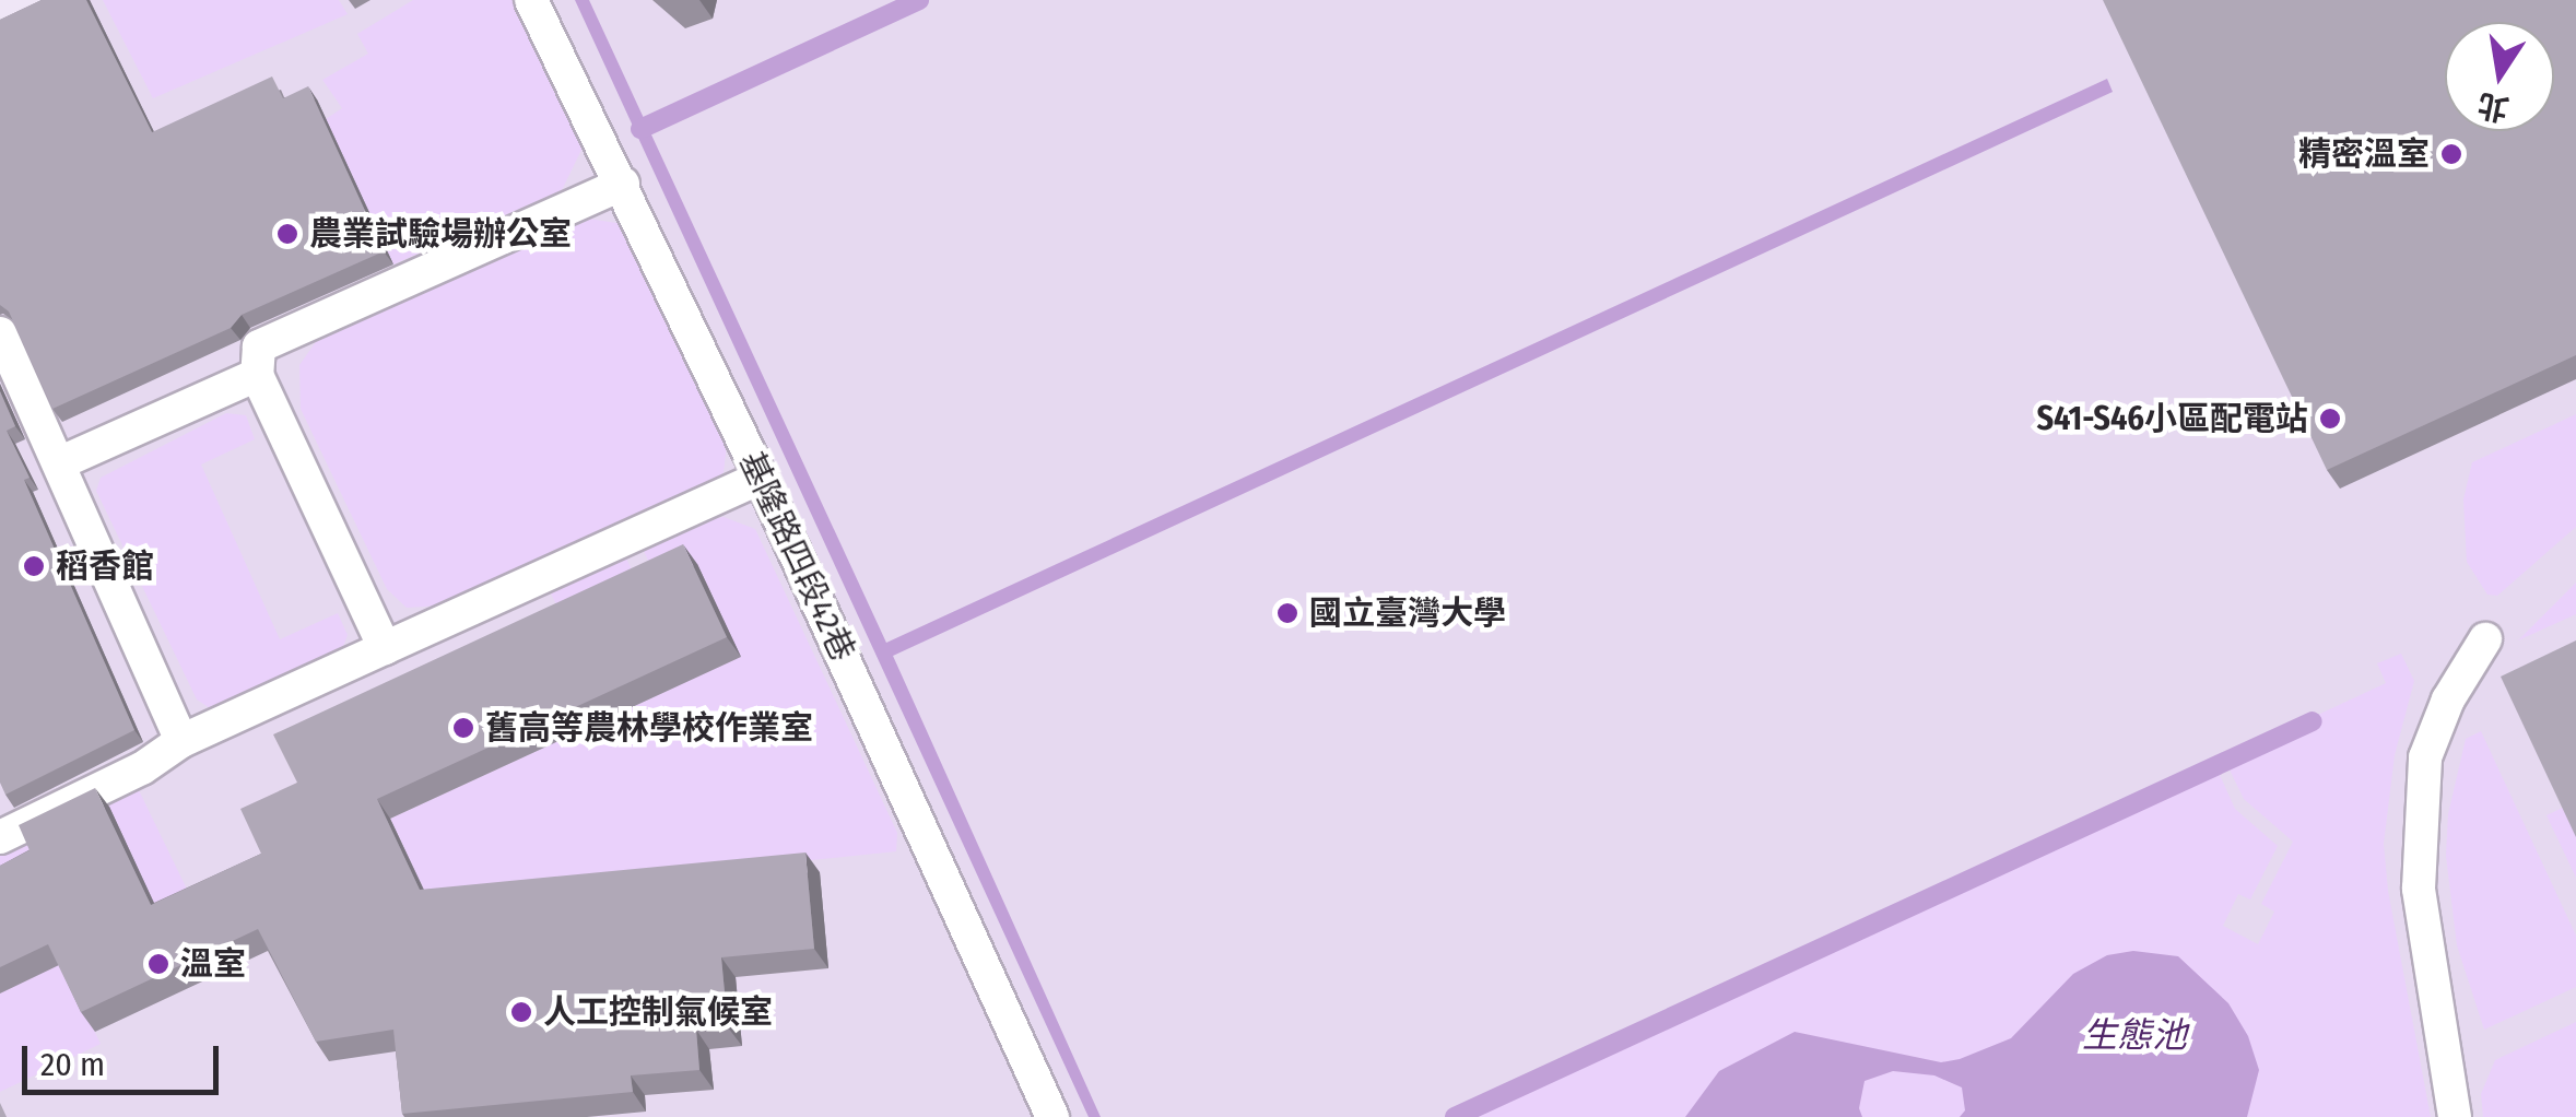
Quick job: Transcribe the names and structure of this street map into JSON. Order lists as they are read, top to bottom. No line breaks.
{"streets":{"lane":["基隆路四段42巷"]},"water":["生態池"],"places":["精密溫室","農業試驗場辦公室","S41-S46小區配電站","稻香館","國立臺灣大學","舊高等農林學校作業室","溫室","人工控制氣候室"],"scale_bar":"20 m","north":"bottom"}
